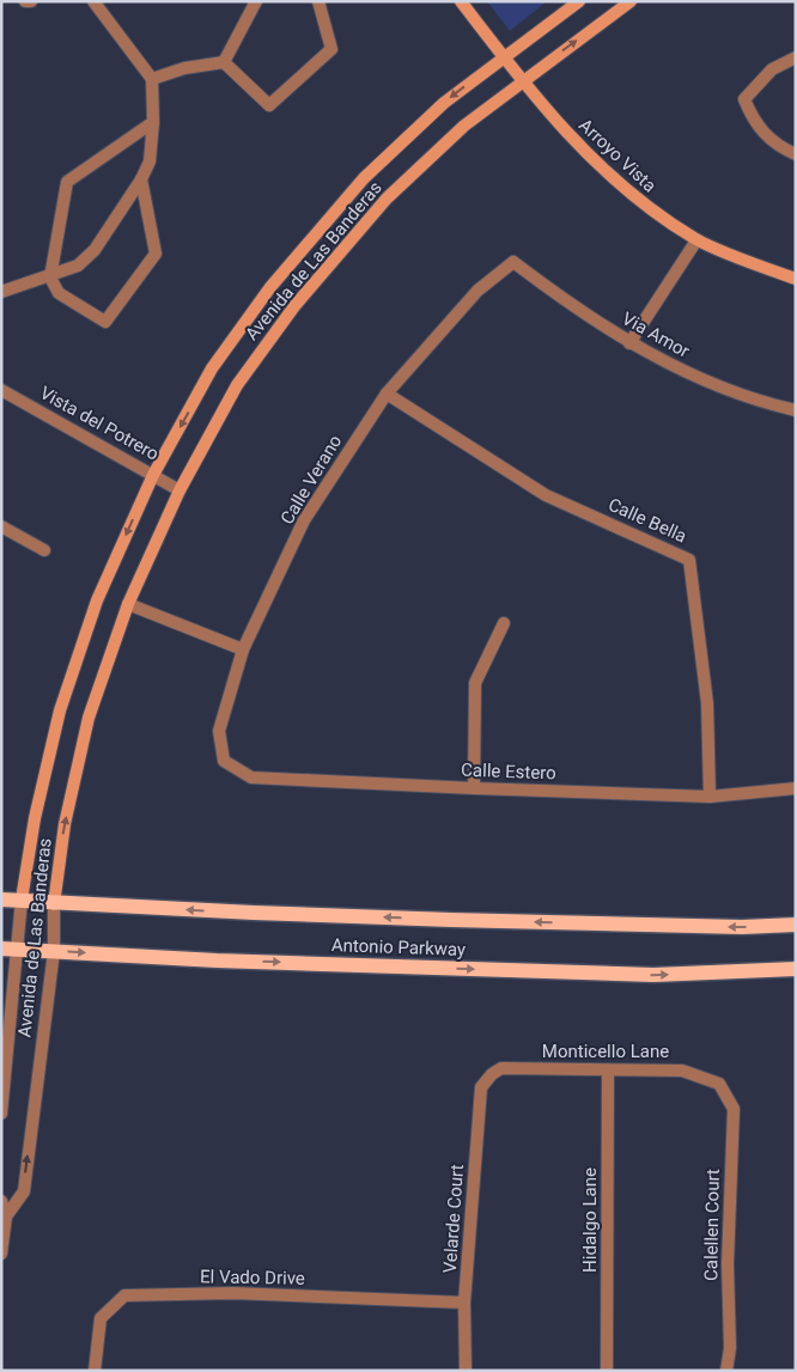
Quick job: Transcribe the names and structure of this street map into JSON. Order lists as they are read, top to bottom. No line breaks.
{"streets":{"main road":["Arroyo Vista","Avenida de Las Banderas","Antonio Parkway"],"street":["Via Amor","Vista del Potrero","Calle Verano","Calle Bella","Calle Estero","Monticello Lane","Velarde Court","Hidalgo Lane","Calellen Court","El Vado Drive"]},"crossings":[["Arroyo Vista","Avenida de Las Banderas"],["Avenida de Las Banderas","Vista del Potrero"],["Avenida de Las Banderas","Antonio Parkway"],["Via Amor","Calle Verano"],["Calle Verano","Calle Bella"],["Calle Verano","Calle Estero"],["Calle Bella","Calle Estero"],["Monticello Lane","Velarde Court"],["Monticello Lane","Hidalgo Lane"],["Monticello Lane","Calellen Court"],["Velarde Court","El Vado Drive"]]}
